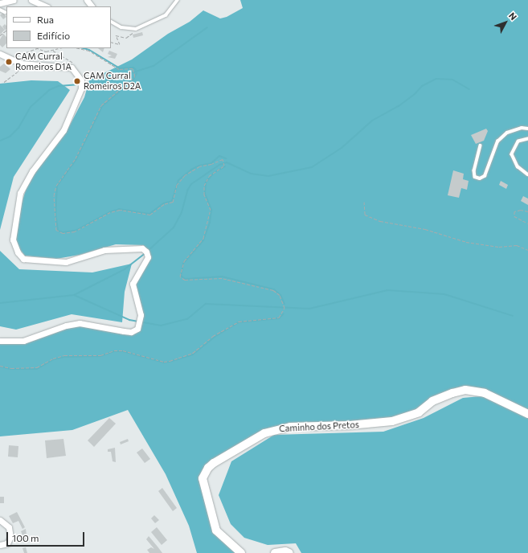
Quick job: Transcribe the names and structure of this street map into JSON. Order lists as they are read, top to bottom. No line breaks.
{"streets":{"main road":["Caminho dos Pretos"]},"places":["CAM Curral Romeiros D1A","CAM Curral Romeiros D2A"],"legend":["Rua","Edifício"],"scale_bar":"100 m","north":"top right"}
